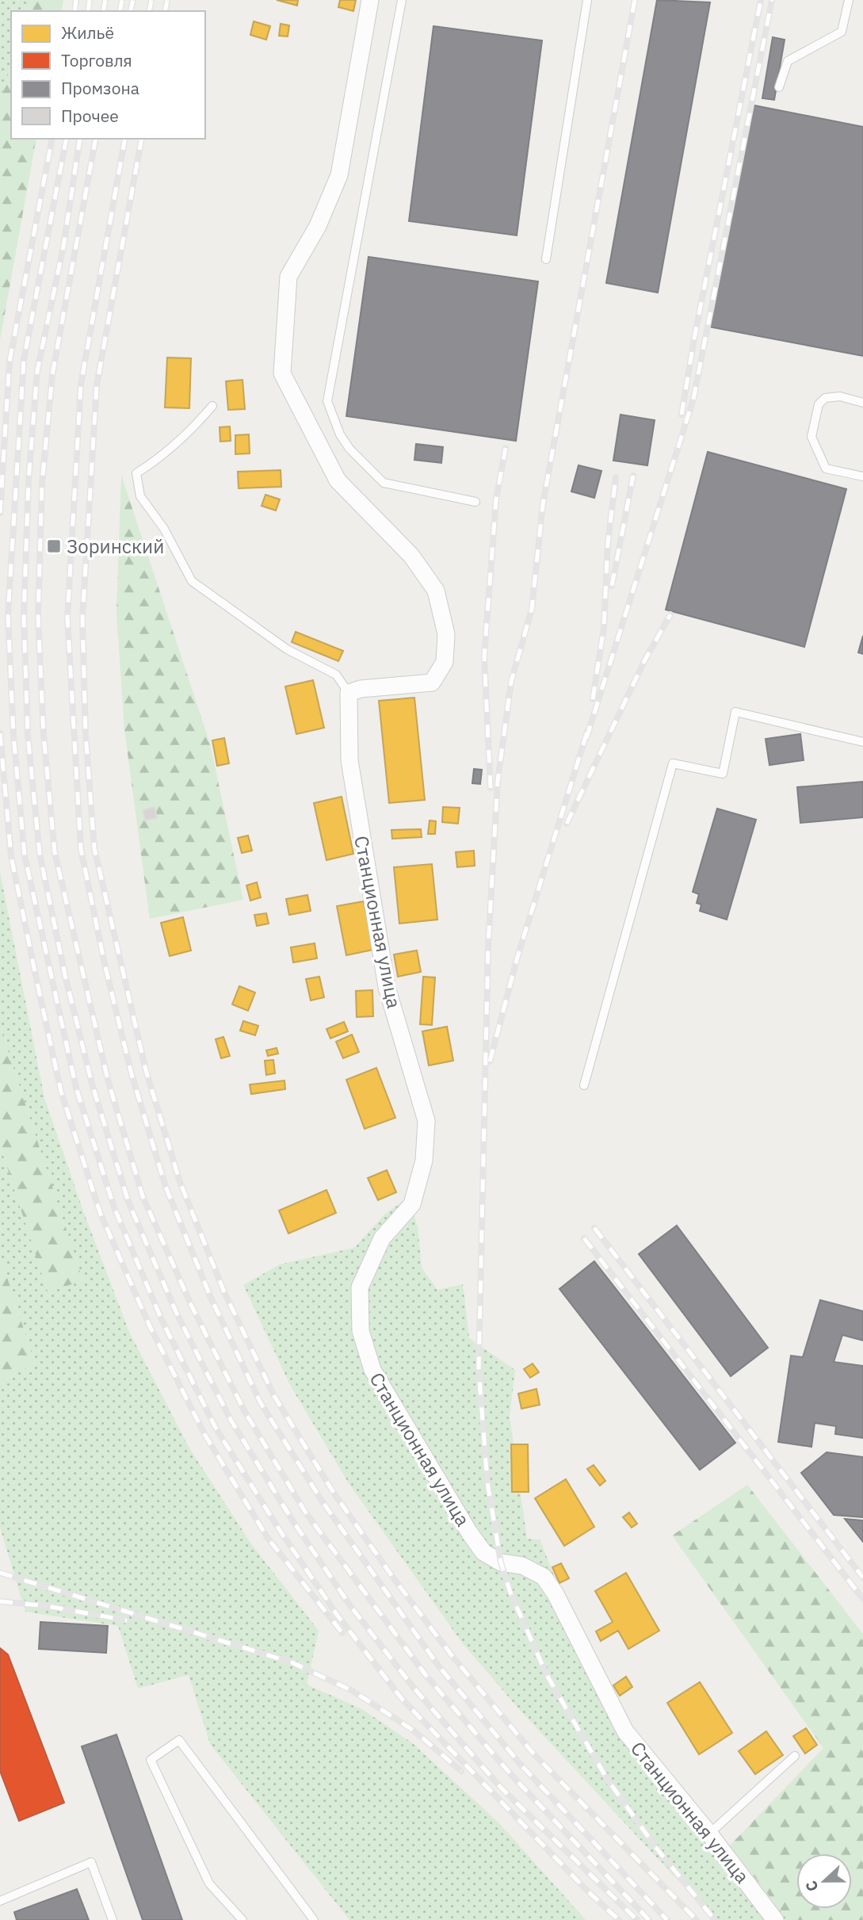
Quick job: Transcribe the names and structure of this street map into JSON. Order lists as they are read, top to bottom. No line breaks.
{"streets":{"street":["Станционная улица"]},"places":{"transit":["Зоринский"]},"legend":["Жильё","Торговля","Промзона","Прочее"],"north":"left"}
